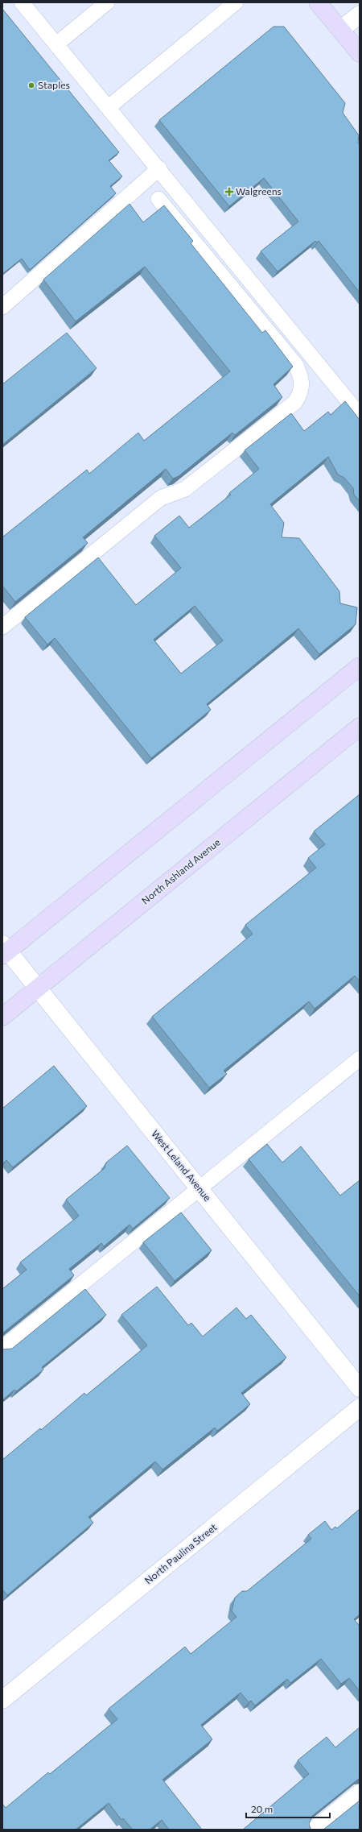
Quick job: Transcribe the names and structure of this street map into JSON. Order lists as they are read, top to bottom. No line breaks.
{"streets":{"main road":["North Ashland Avenue"],"street":["West Leland Avenue","North Paulina Street"]},"crossings":[["North Ashland Avenue","West Leland Avenue"]],"places":{"other":["Staples"],"health":["Walgreens"]},"scale_bar":"20 m"}
